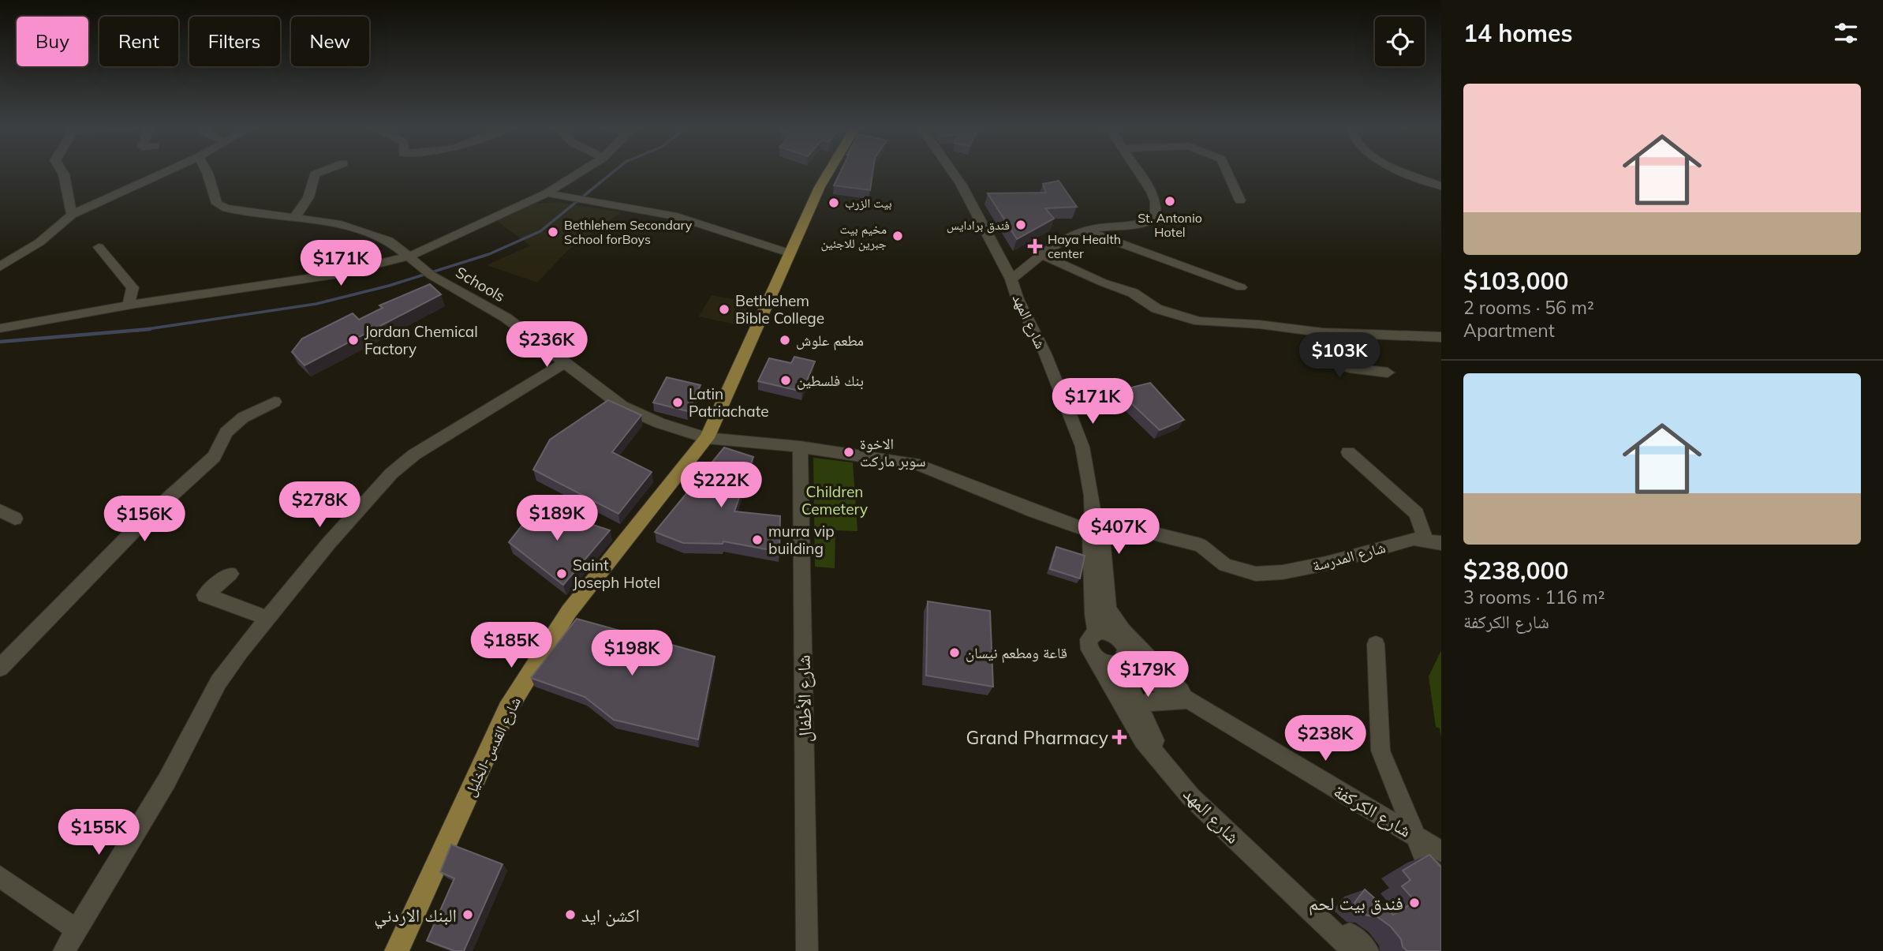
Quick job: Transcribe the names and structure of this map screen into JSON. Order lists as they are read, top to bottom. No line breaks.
{"streets":{"main road":["شارع القدس-الخليل"],"street":["Schools","شارع المهد","شارع المدرسة","شارع الأطفال","شارع الكركفة"]},"crossings":[["Schools","شارع المهد"],["Schools","شارع المدرسة"],["Schools","شارع الأطفال"],["Schools","شارع القدس-الخليل"],["شارع المهد","شارع المدرسة"]],"parks":["Children Cemetery"],"places":{"other":["St. Antonio Hotel","بيت الزرب","فندق برادايس","Bethlehem Secondary School forBoys","مخيم بيت جبرين للاجئين","Bethlehem Bible College","Jordan Chemical Factory","مطعم علوش","بنك فلسطين","Latin Patriachate","الاخوة سوبر ماركت","murra vip building","Saint Joseph Hotel","قاعة ومطعم نيسان","فندق بيت لحم","البنك الاردني","اكشن ايد"],"health":["Haya Health center","Grand Pharmacy"]},"page":{"heading":"14 homes","chip":["Buy","Rent","Filters","New"],"list":[{"name":"$103,000","note":"2 rooms · 56 m² · Apartment"},{"name":"$238,000","note":"3 rooms · 116 m² · شارع الكركفة"}],"price":["$171K","$236K","$103K","$171K","$222K","$278K","$189K","$156K","$407K","$185K","$198K","$179K","$238K","$155K"]}}
